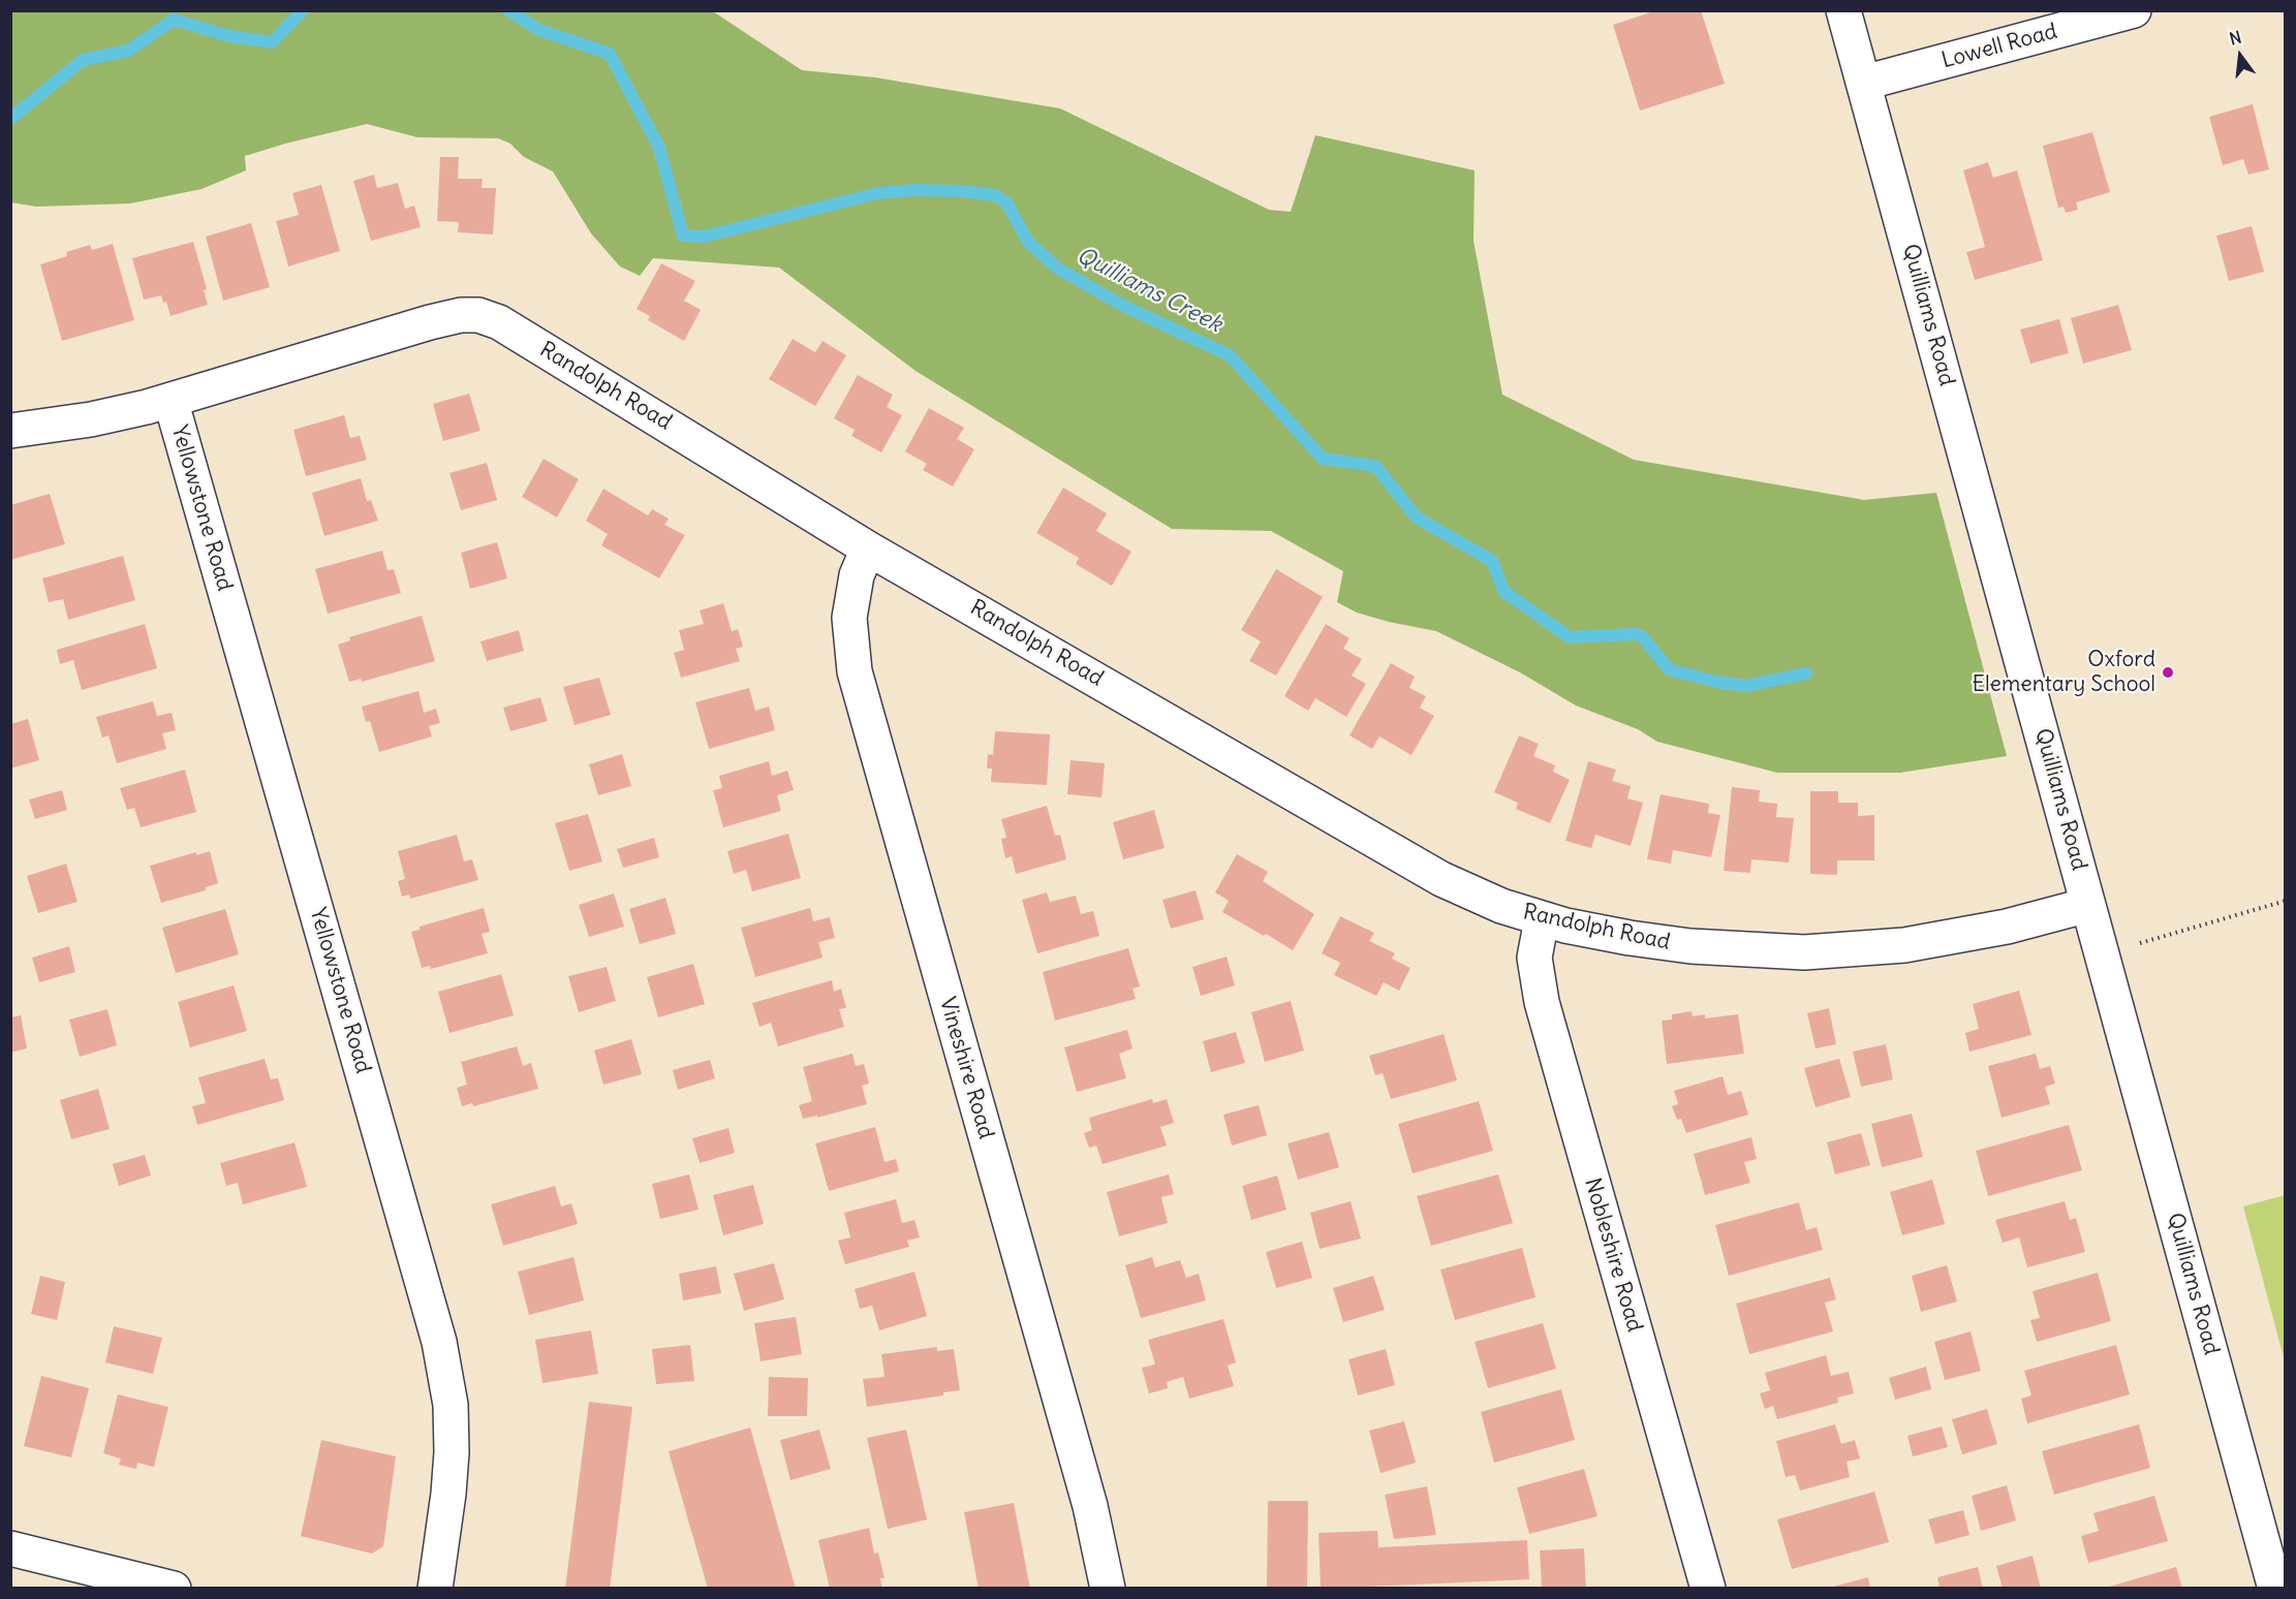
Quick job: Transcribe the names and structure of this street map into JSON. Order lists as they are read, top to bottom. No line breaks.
{"streets":{"street":["Lowell Road","Quilliams Road","Randolph Road","Yellowstone Road","Vineshire Road","Nobleshire Road"]},"crossings":[["Lowell Road","Quilliams Road"],["Quilliams Road","Randolph Road"],["Randolph Road","Yellowstone Road"],["Randolph Road","Vineshire Road"],["Randolph Road","Nobleshire Road"]],"water":["Quilliams Creek"],"places":["Oxford Elementary School"],"north":"top"}
